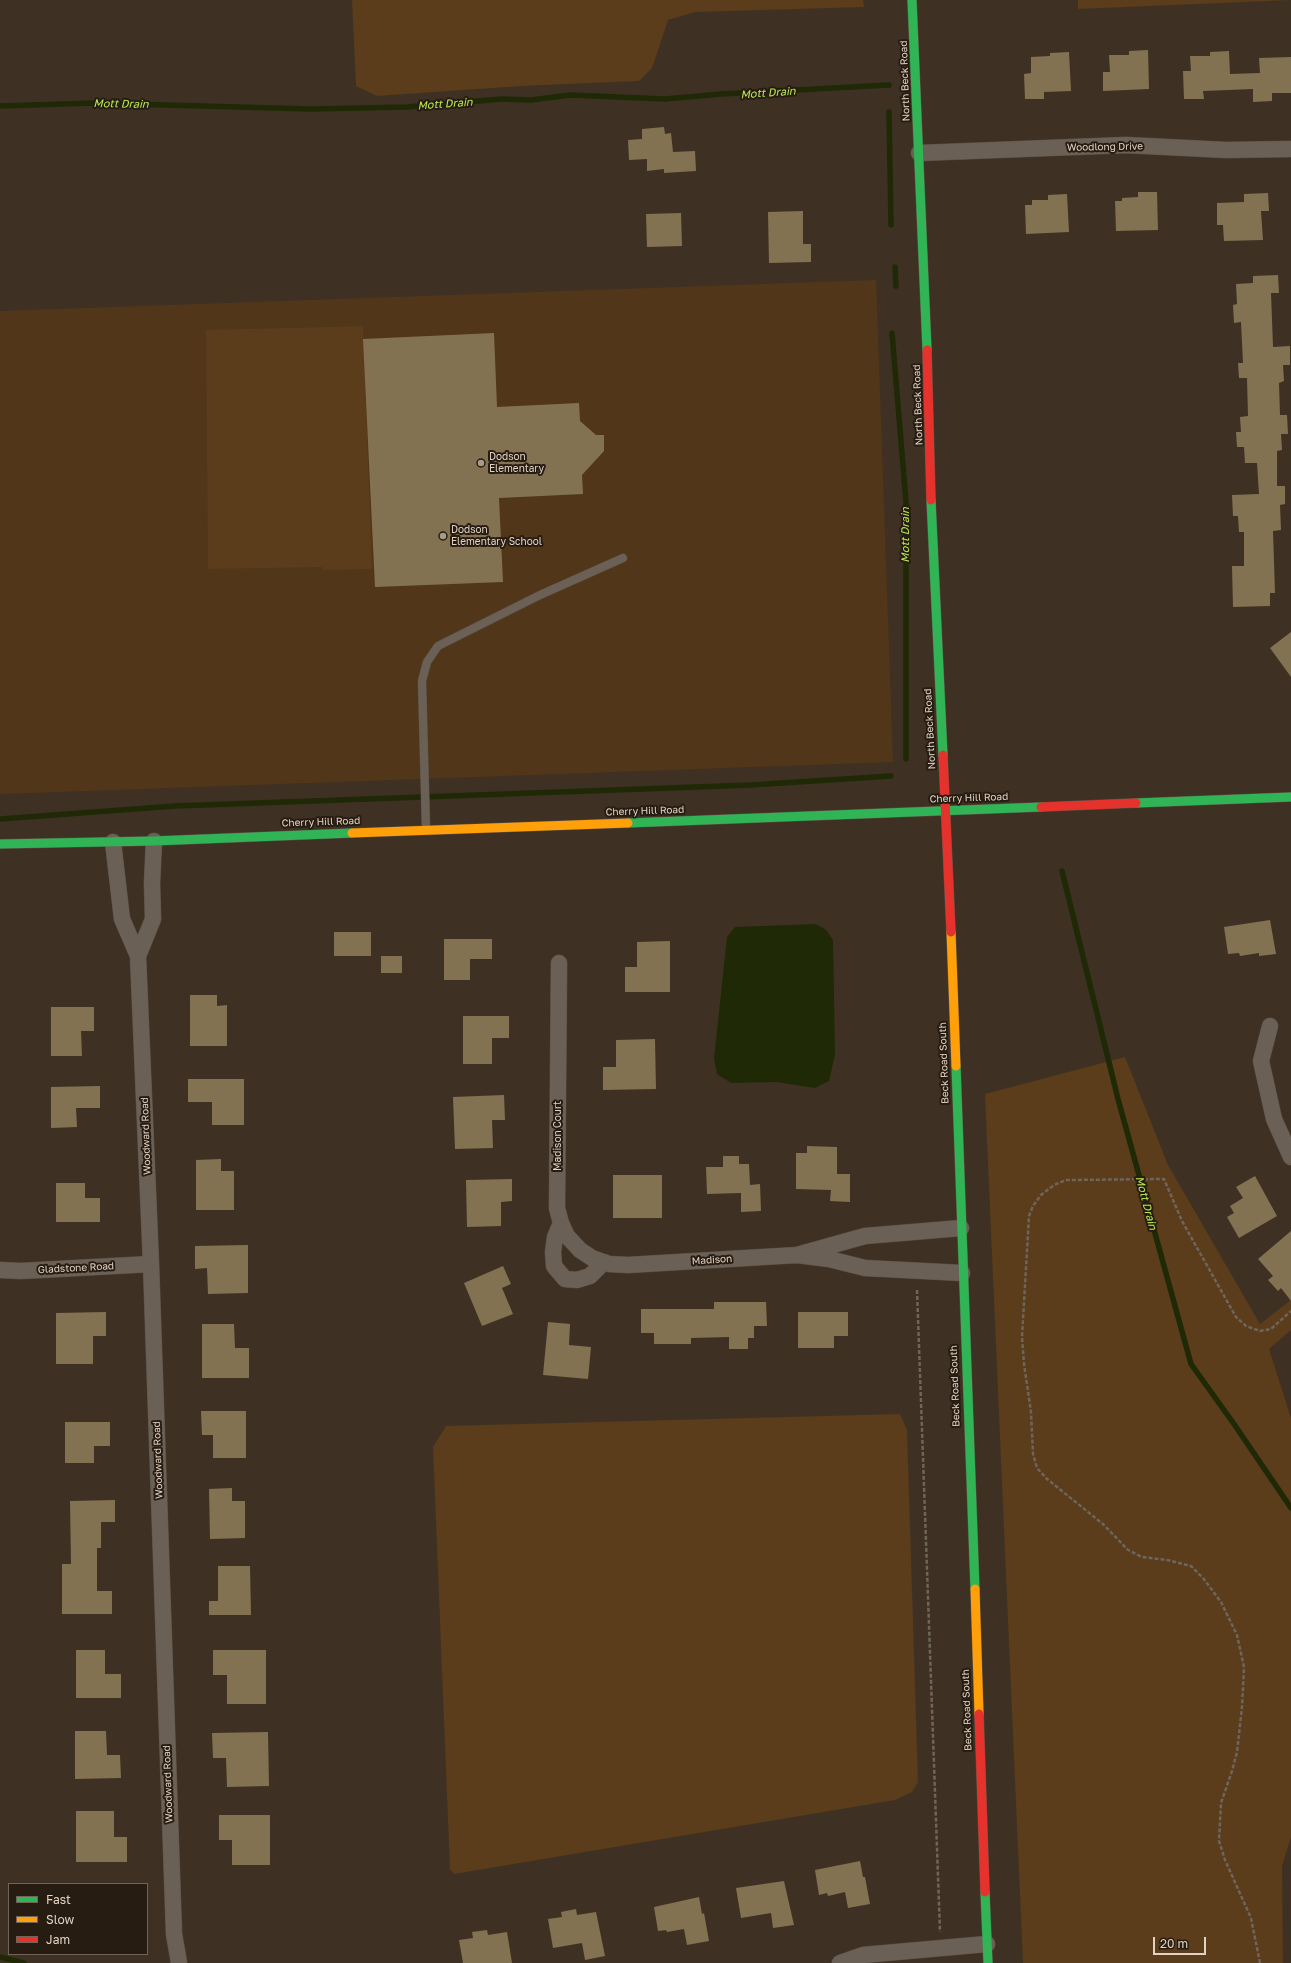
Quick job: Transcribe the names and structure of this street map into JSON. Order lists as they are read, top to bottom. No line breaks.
{"streets":{"main road":["North Beck Road","Cherry Hill Road","Beck Road South"],"street":["Woodlong Drive","Woodward Road","Madison Court","Madison","Gladstone Road"]},"crossings":[["North Beck Road","Woodlong Drive"],["North Beck Road","Cherry Hill Road"],["North Beck Road","Beck Road South"],["Cherry Hill Road","Beck Road South"],["Cherry Hill Road","Woodward Road"],["Beck Road South","Madison"],["Woodward Road","Gladstone Road"],["Madison Court","Madison"]],"water":["Mott Drain"],"places":["Dodson Elementary","Dodson Elementary School"],"legend":["Fast","Slow","Jam"],"scale_bar":"20 m"}
